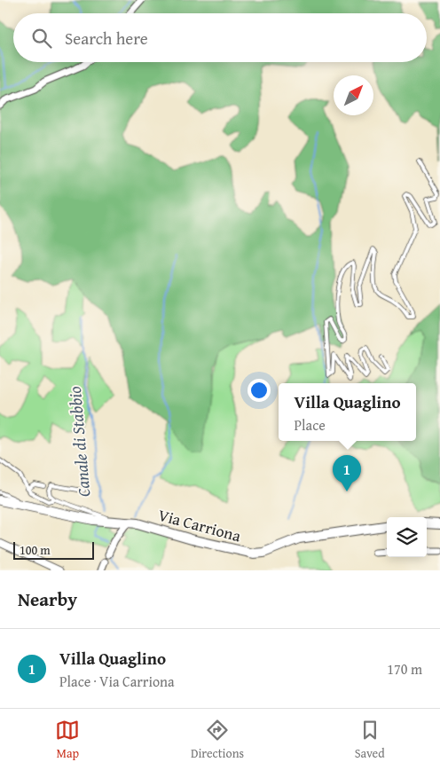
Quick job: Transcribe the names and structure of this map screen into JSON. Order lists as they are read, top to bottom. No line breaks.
{"streets":{"main road":["Via Carriona"]},"water":["Canale di Stabbio"],"scale_bar":"100 m","north":"top right","page":{"search":"Search here","popup":["Villa Quaglino","Place"],"pins":"1","scale":"100 m","heading":"Nearby","list":[{"mark":"1","name":"Villa Quaglino","note":"Place · Via Carriona","value":"170 m"}],"nav":["Map","Directions","Saved"]}}
